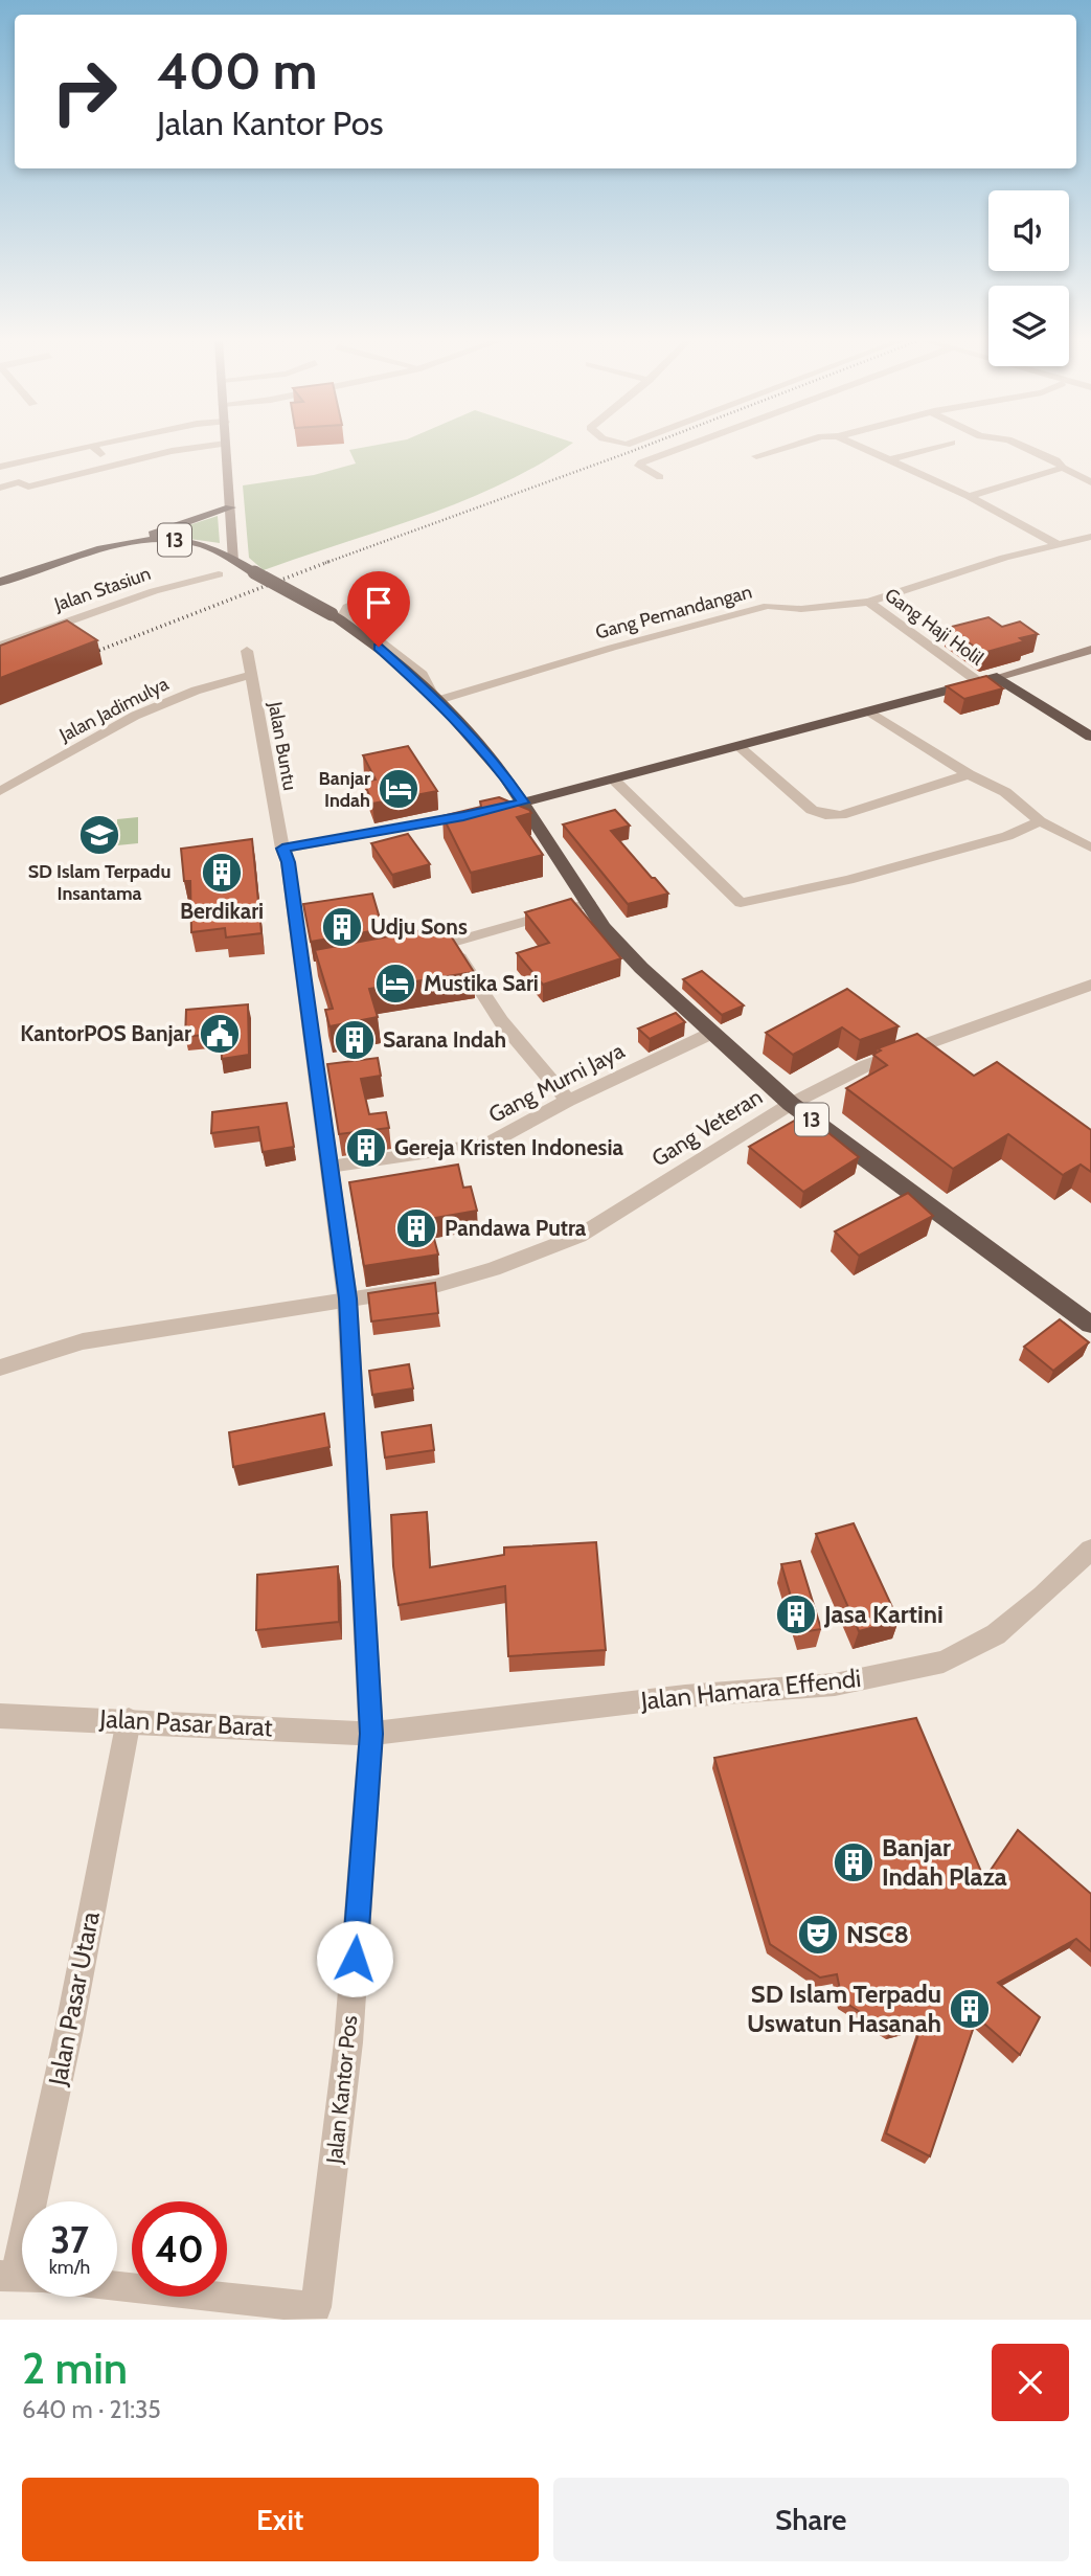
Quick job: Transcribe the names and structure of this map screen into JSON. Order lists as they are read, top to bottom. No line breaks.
{"streets":{"highway":["13"],"street":["Jalan Stasiun","Gang Pemandangan","Gang Haji Holil","Jalan Jadimulya","Jalan Buntu","Gang Murni Jaya","Gang Veteran","Jalan Hamara Effendi","Jalan Pasar Barat","Jalan Pasar Utara","Jalan Kantor Pos"]},"crossings":[["13","Gang Pemandangan"],["13","Gang Murni Jaya"],["13","Gang Veteran"],["Gang Pemandangan","Gang Haji Holil"],["Jalan Jadimulya","Jalan Buntu"],["Jalan Buntu","Jalan Kantor Pos"],["Gang Murni Jaya","Jalan Kantor Pos"],["Gang Veteran","Jalan Kantor Pos"],["Jalan Hamara Effendi","Jalan Pasar Barat"],["Jalan Hamara Effendi","Jalan Kantor Pos"],["Jalan Pasar Barat","Jalan Pasar Utara"],["Jalan Pasar Barat","Jalan Kantor Pos"]],"places":{"hotel":["Banjar Indah","Mustika Sari"],"school or university":["SD Islam Terpadu Insantama"],"building":["Berdikari","Udju Sons","Sarana Indah","Gereja Kristen Indonesia","Pandawa Putra","Jasa Kartini","Banjar Indah Plaza","SD Islam Terpadu Uswatun Hasanah"],"public building":["KantorPOS Banjar"],"theatre":["NSC8"]},"page":{"turn":["400 m","Jalan Kantor Pos"],"speed":"37 km/h","limit":"40","heading":["2 min","640 m · 21:35"],"buttons":["Exit","Share"]}}
